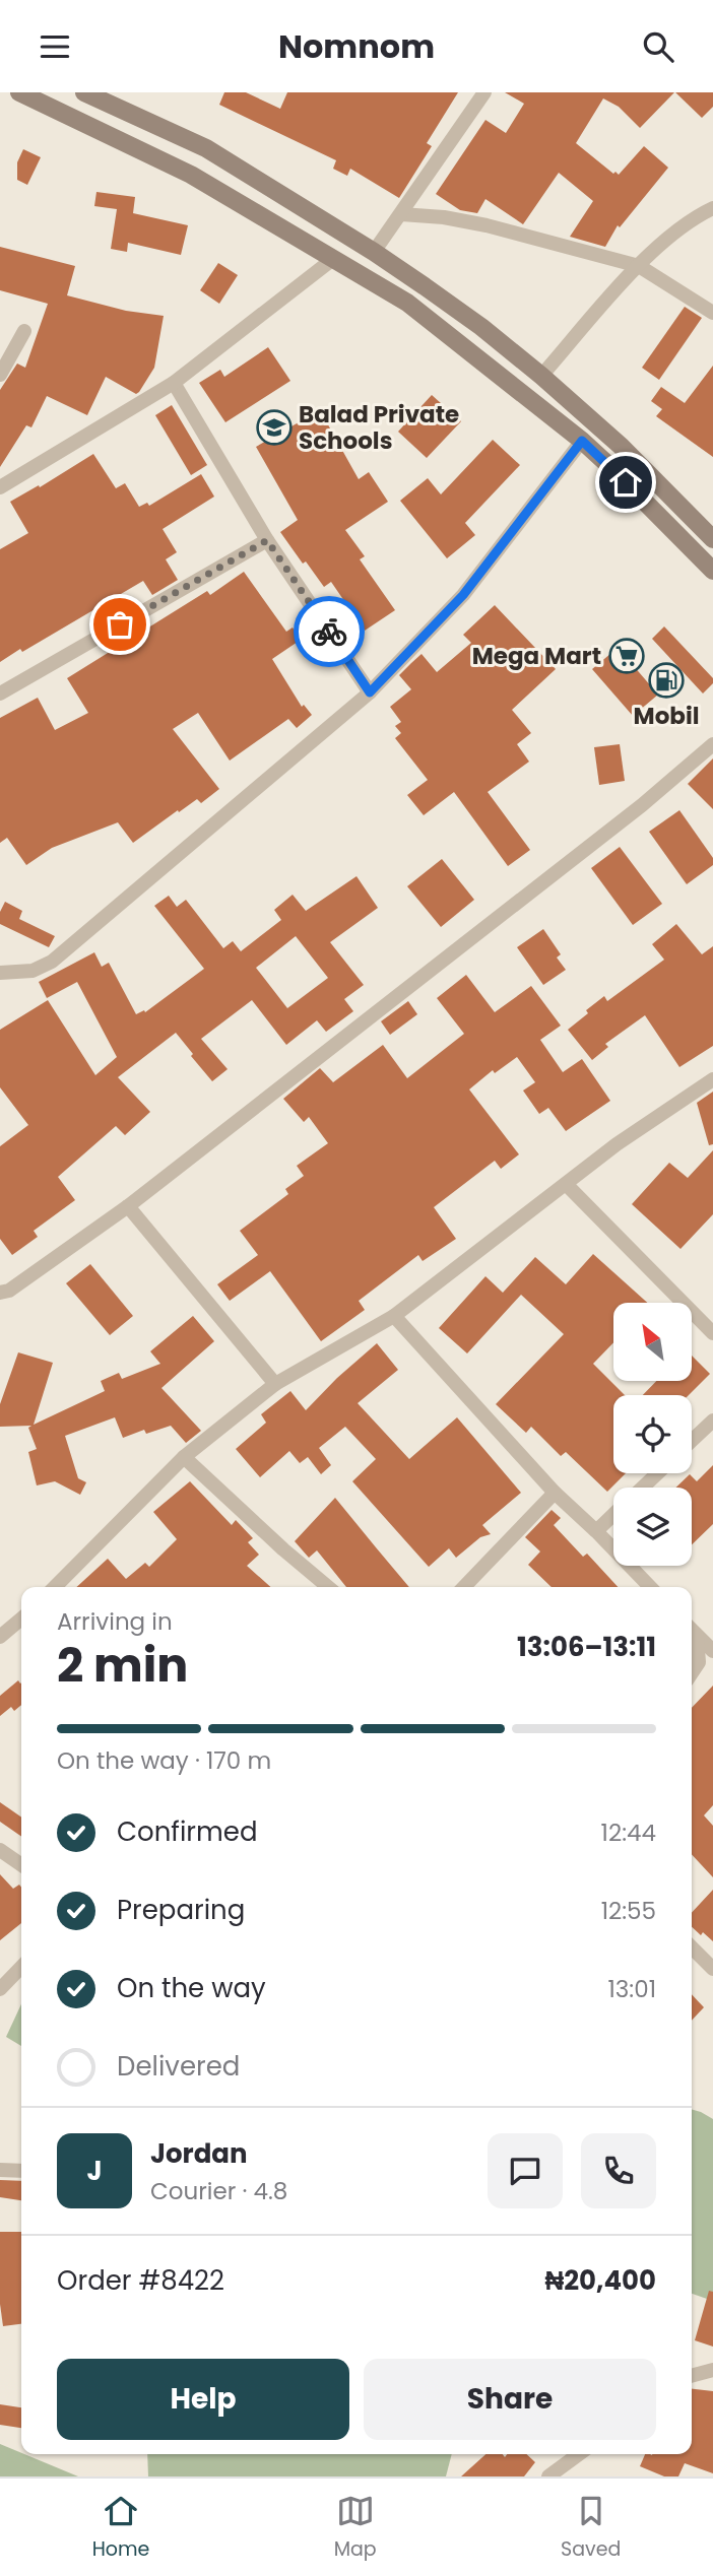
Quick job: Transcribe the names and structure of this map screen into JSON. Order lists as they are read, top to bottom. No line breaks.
{"places":{"school or university":["Balad Private Schools"],"supermarket":["Mega Mart"],"fuel station":["Mobil"]},"north":"top left","page":{"header":"Nomnom","heading":["2 min","Arriving in","13:06–13:11"],"panel":["Jordan","Courier · 4.8","Order #8422","₦20,400"],"bar":"On the way · 170 m","list":[["Confirmed","12:44"],["Preparing","12:55"],["On the way","13:01"],"Delivered"],"round":"J","buttons":["Help","Share"],"tabs":["Home","Map","Saved"]}}
